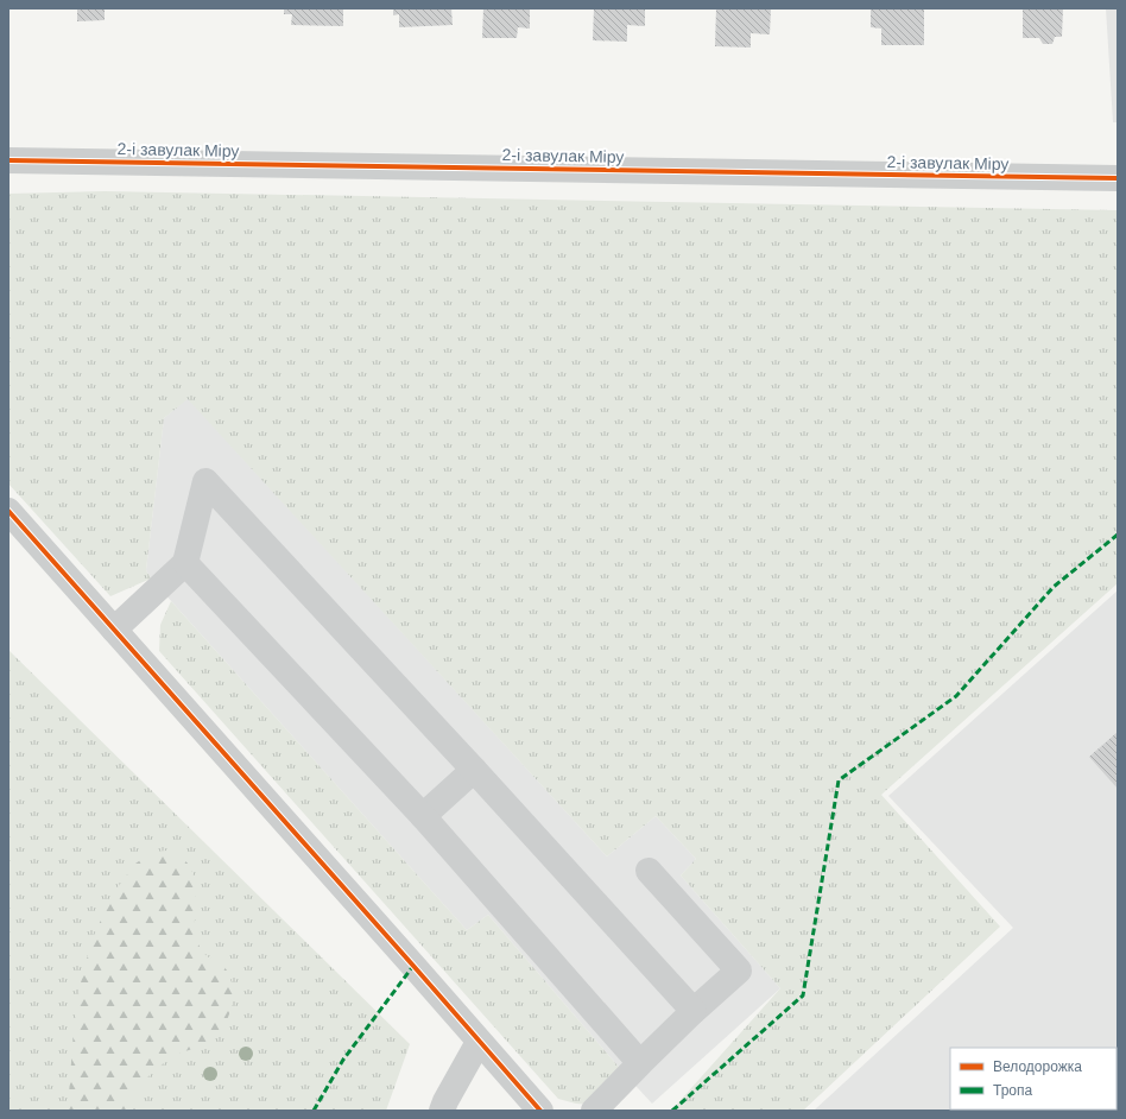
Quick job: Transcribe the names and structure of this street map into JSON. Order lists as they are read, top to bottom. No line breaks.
{"streets":{"street":["2-і завулак Міру"]},"legend":["Велодорожка","Тропа"]}
